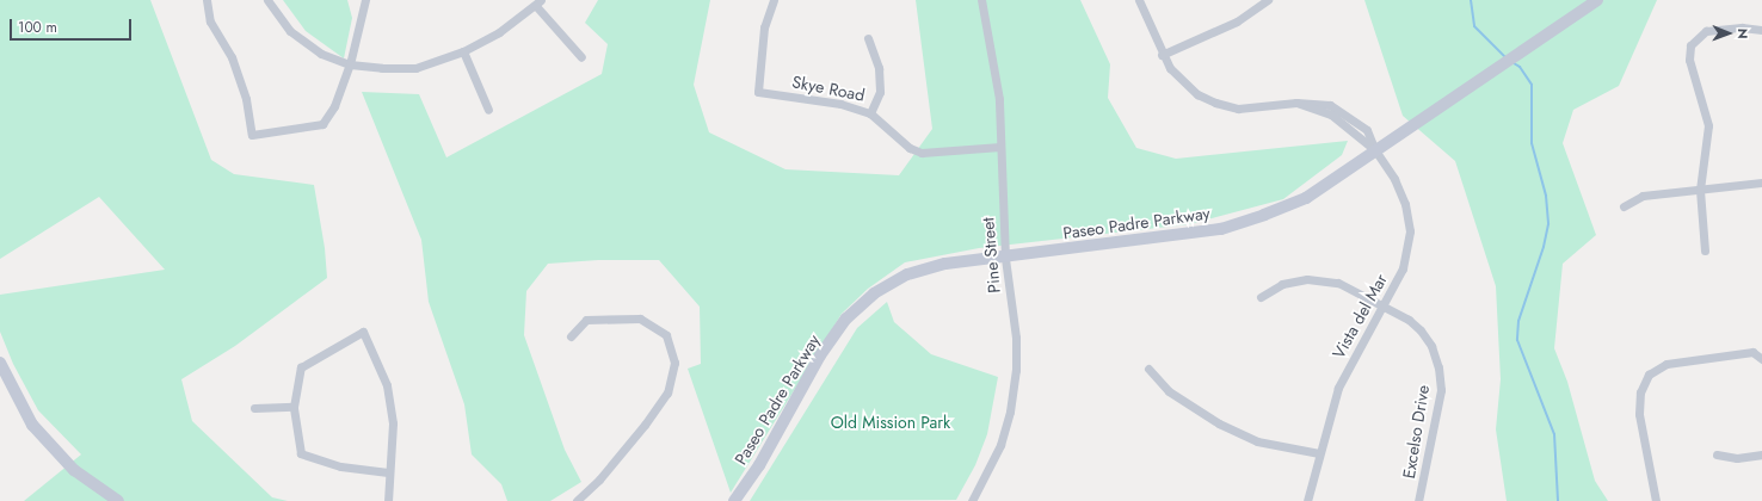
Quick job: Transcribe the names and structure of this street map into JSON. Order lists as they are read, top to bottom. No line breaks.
{"streets":{"main road":["Paseo Padre Parkway"],"street":["Skye Road","Pine Street","Vista del Mar","Excelso Drive"]},"crossings":[["Skye Road","Pine Street"],["Paseo Padre Parkway","Pine Street"],["Paseo Padre Parkway","Vista del Mar"],["Vista del Mar","Excelso Drive"]],"parks":["Old Mission Park"],"scale_bar":"100 m","north":"right"}
